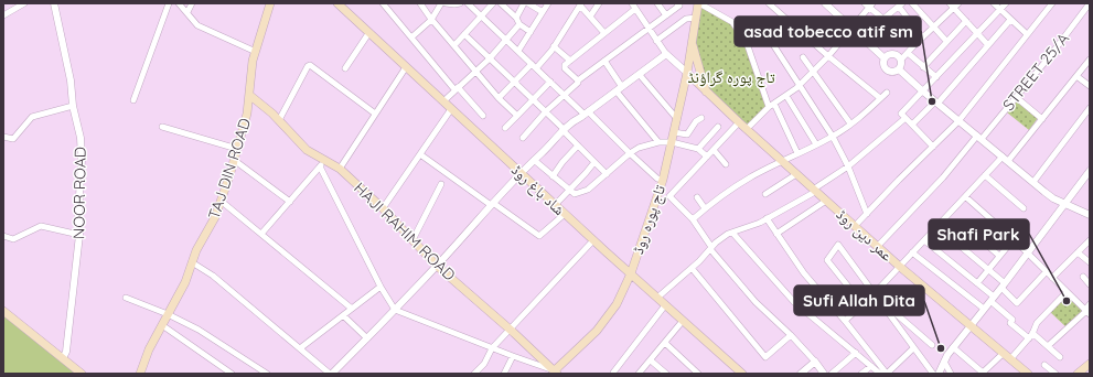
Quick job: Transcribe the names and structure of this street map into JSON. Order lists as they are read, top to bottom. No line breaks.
{"streets":{"main road":["TAJ DIN ROAD","شاد باغ روڈ","تاج پورہ روڈ","HAJI RAHIM ROAD","عمر دین روڈ"],"street":["STREET 25/A","NOOR ROAD"]},"crossings":[["STREET 25/A","عمر دین روڈ"],["TAJ DIN ROAD","HAJI RAHIM ROAD"],["شاد باغ روڈ","تاج پورہ روڈ"],["تاج پورہ روڈ","HAJI RAHIM ROAD"],["تاج پورہ روڈ","عمر دین روڈ"]],"parks":["تاج پورہ گراؤنڈ"],"places":["asad tobecco atif sm","Shafi Park","Sufi Allah Dita"]}
